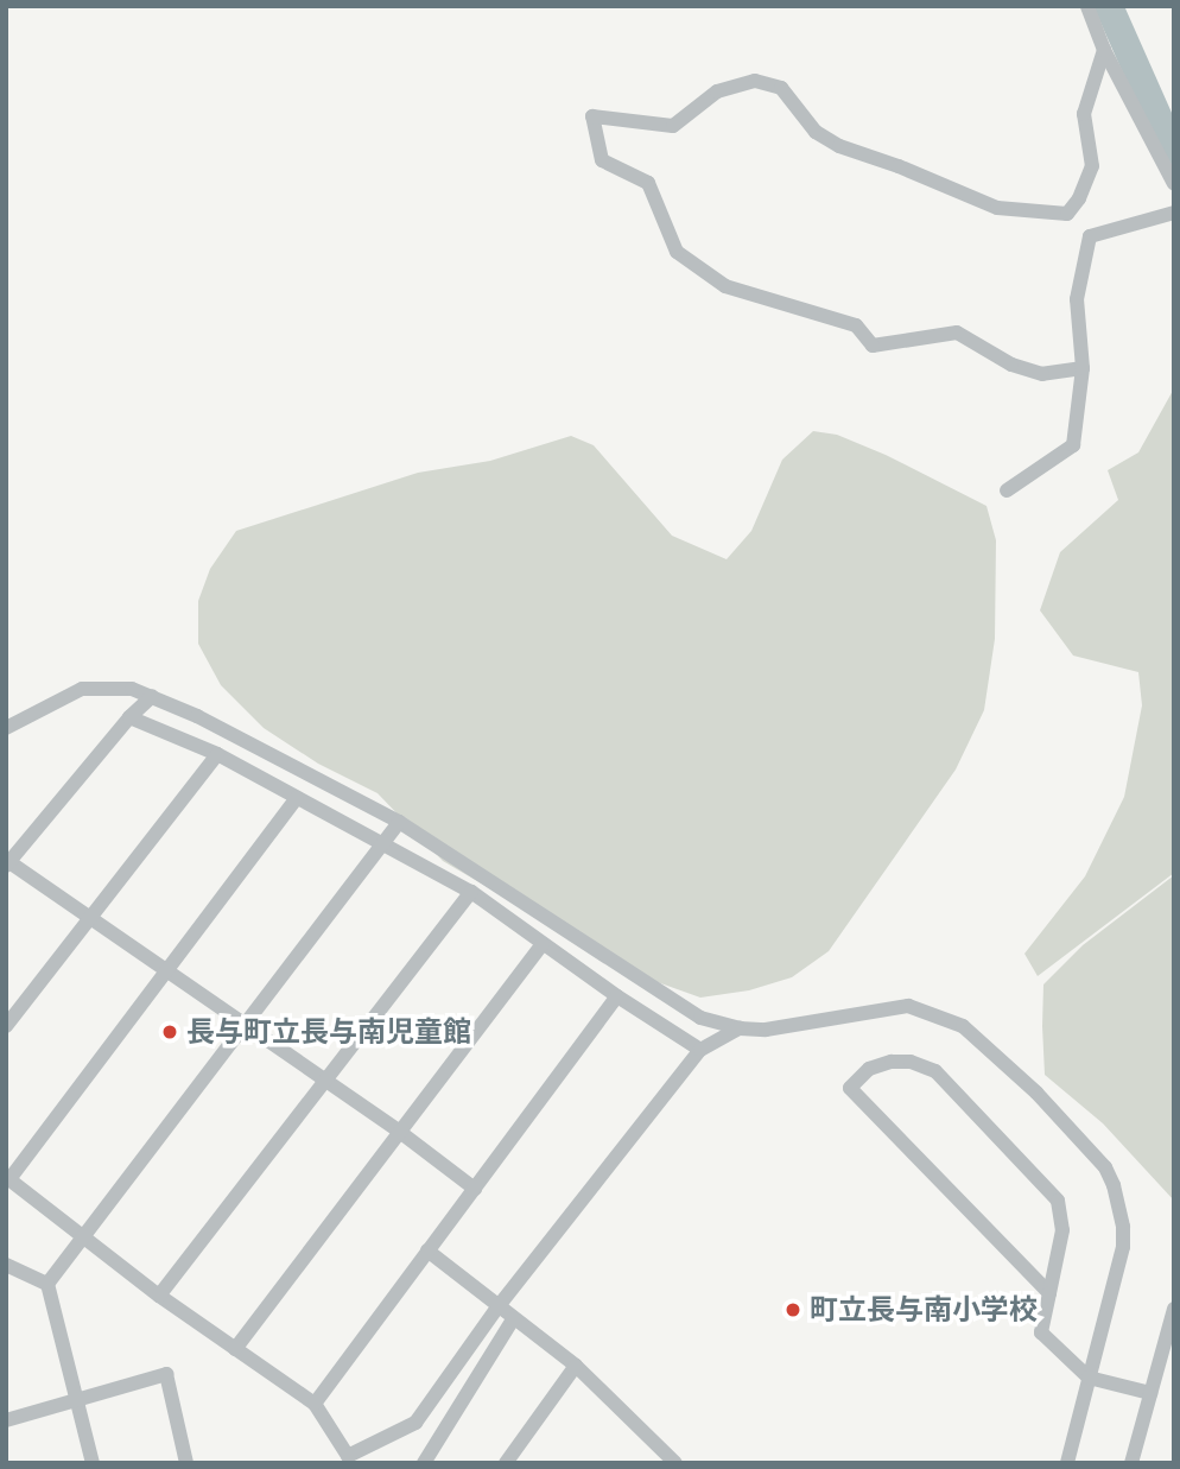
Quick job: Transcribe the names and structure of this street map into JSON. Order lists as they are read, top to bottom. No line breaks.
{"places":["長与町立長与南児童館","町立長与南小学校"]}
